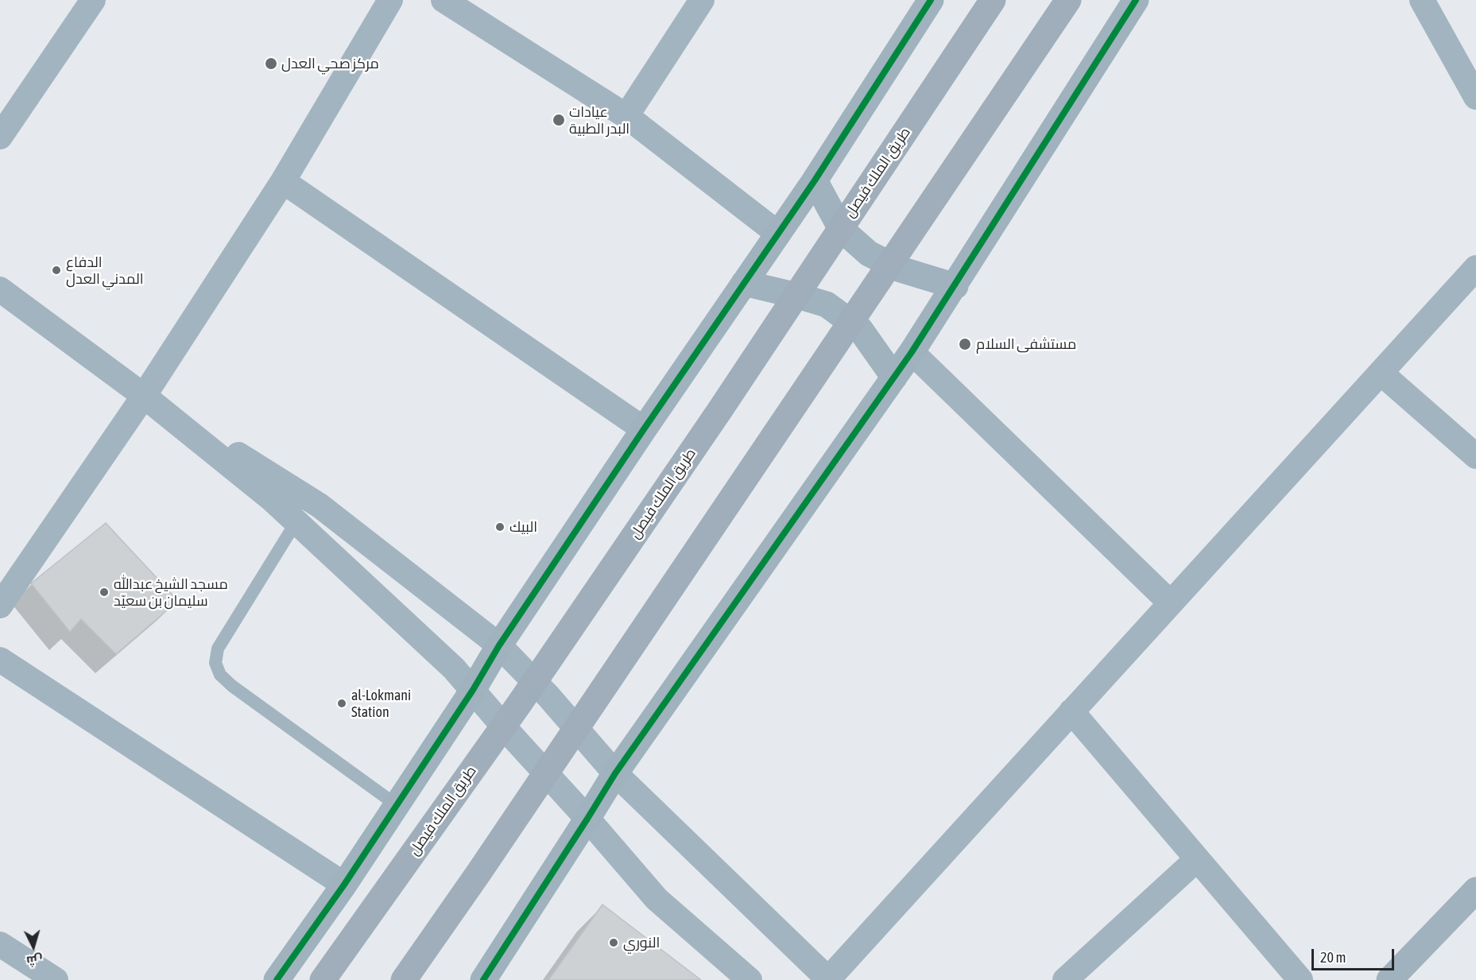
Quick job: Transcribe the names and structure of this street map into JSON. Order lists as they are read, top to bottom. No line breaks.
{"streets":{"highway":["طريق الملك فيصل"]},"places":["مركز صحي العدل","عيادات البدر الطبية","الدفاع المدني العدل","مستشفى السلام","البيك","مسجد الشيخ عبدالله سليمان بن سعيّد","al-Lokmani Station","النوري"],"scale_bar":"20 m","north":"bottom"}
